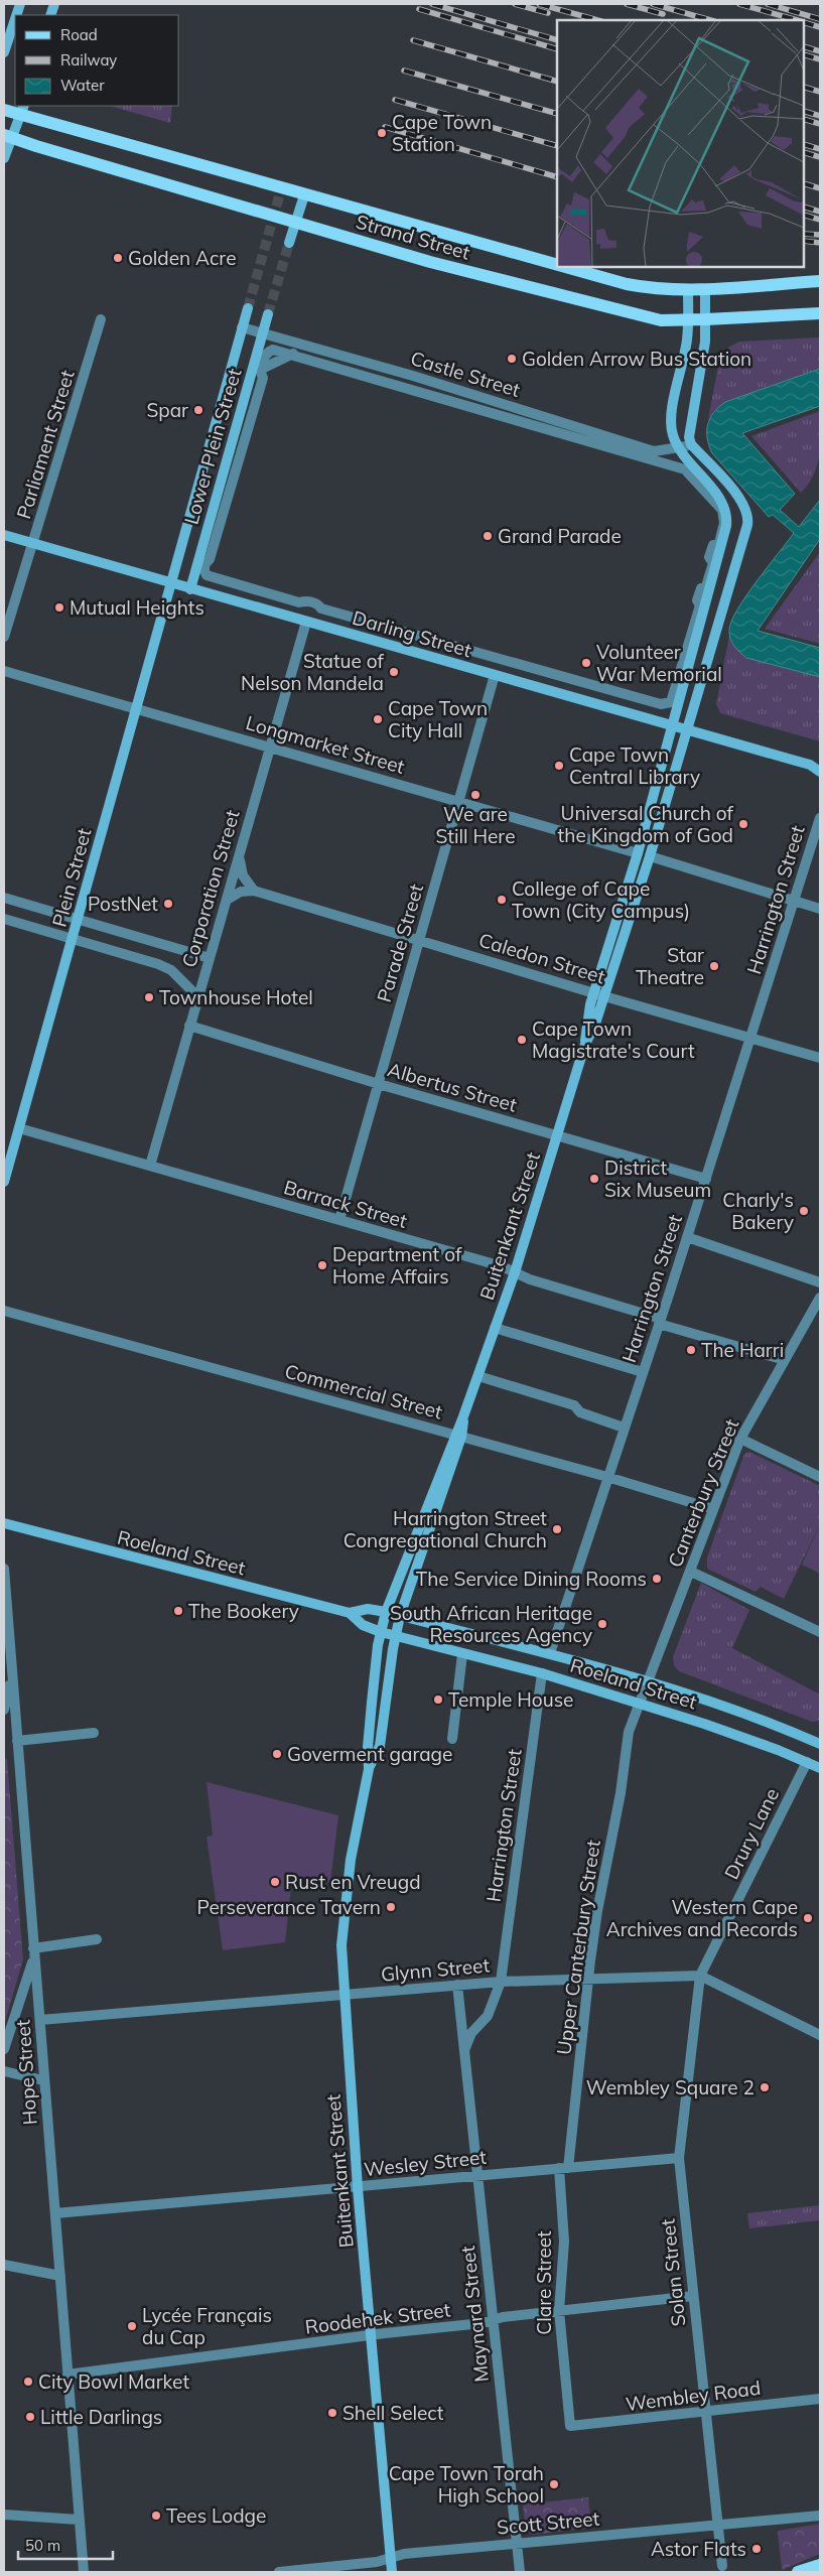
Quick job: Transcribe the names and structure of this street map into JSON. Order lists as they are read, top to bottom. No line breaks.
{"streets":{"main road":["Strand Street","Lower Plein Street","Darling Street","Plein Street","Buitenkant Street","Roeland Street"],"street":["Castle Street","Parliament Street","Longmarket Street","Corporation Street","Harrington Street","Parade Street","Caledon Street","Albertus Street","Barrack Street","Commercial Street","Canterbury Street","Drury Lane","Upper Canterbury Street","Glynn Street","Hope Street","Wesley Street","Solan Street","Clare Street","Maynard Street","Roodehek Street","Wembley Road","Scott Street"]},"crossings":[["Castle Street","Lower Plein Street"],["Parliament Street","Darling Street"],["Lower Plein Street","Darling Street"],["Lower Plein Street","Plein Street"],["Darling Street","Plein Street"],["Darling Street","Corporation Street"],["Darling Street","Parade Street"],["Darling Street","Buitenkant Street"],["Longmarket Street","Plein Street"],["Longmarket Street","Corporation Street"],["Longmarket Street","Parade Street"],["Longmarket Street","Buitenkant Street"],["Plein Street","Barrack Street"],["Corporation Street","Albertus Street"],["Corporation Street","Barrack Street"],["Harrington Street","Caledon Street"],["Harrington Street","Albertus Street"],["Harrington Street","Barrack Street"],["Harrington Street","Commercial Street"],["Harrington Street","Roeland Street"],["Harrington Street","Glynn Street"],["Parade Street","Caledon Street"],["Parade Street","Albertus Street"],["Parade Street","Barrack Street"],["Caledon Street","Buitenkant Street"],["Albertus Street","Buitenkant Street"],["Barrack Street","Buitenkant Street"],["Barrack Street","Canterbury Street"],["Buitenkant Street","Commercial Street"],["Buitenkant Street","Roeland Street"],["Buitenkant Street","Glynn Street"],["Buitenkant Street","Wesley Street"],["Buitenkant Street","Roodehek Street"],["Buitenkant Street","Scott Street"],["Commercial Street","Canterbury Street"],["Canterbury Street","Roeland Street"],["Canterbury Street","Upper Canterbury Street"],["Roeland Street","Drury Lane"],["Roeland Street","Upper Canterbury Street"],["Drury Lane","Glynn Street"],["Drury Lane","Solan Street"],["Upper Canterbury Street","Glynn Street"],["Upper Canterbury Street","Wesley Street"],["Upper Canterbury Street","Clare Street"],["Glynn Street","Hope Street"],["Glynn Street","Solan Street"],["Glynn Street","Maynard Street"],["Hope Street","Wesley Street"],["Hope Street","Roodehek Street"],["Wesley Street","Solan Street"],["Wesley Street","Clare Street"],["Wesley Street","Maynard Street"],["Solan Street","Roodehek Street"],["Solan Street","Wembley Road"],["Solan Street","Scott Street"],["Clare Street","Roodehek Street"],["Clare Street","Wembley Road"],["Maynard Street","Roodehek Street"],["Maynard Street","Scott Street"]],"places":["Cape Town Station","Golden Acre","Golden Arrow Bus Station","Spar","Grand Parade","Mutual Heights","Volunteer War Memorial","Statue of Nelson Mandela","Cape Town City Hall","Cape Town Central Library","We are Still Here","Universal Church of the Kingdom of God","College of Cape Town (City Campus)","PostNet","Star Theatre","Townhouse Hotel","Cape Town Magistrate's Court","District Six Museum","Charly's Bakery","Department of Home Affairs","The Harri","Harrington Street Congregational Church","The Service Dining Rooms","The Bookery","South African Heritage Resources Agency","Temple House","Goverment garage","Rust en Vreugd","Perseverance Tavern","Western Cape Archives and Records","Wembley Square 2","Lycée Français du Cap","City Bowl Market","Shell Select","Little Darlings","Cape Town Torah High School","Tees Lodge","Astor Flats"],"legend":["Road","Railway","Water"],"scale_bar":"50 m"}
